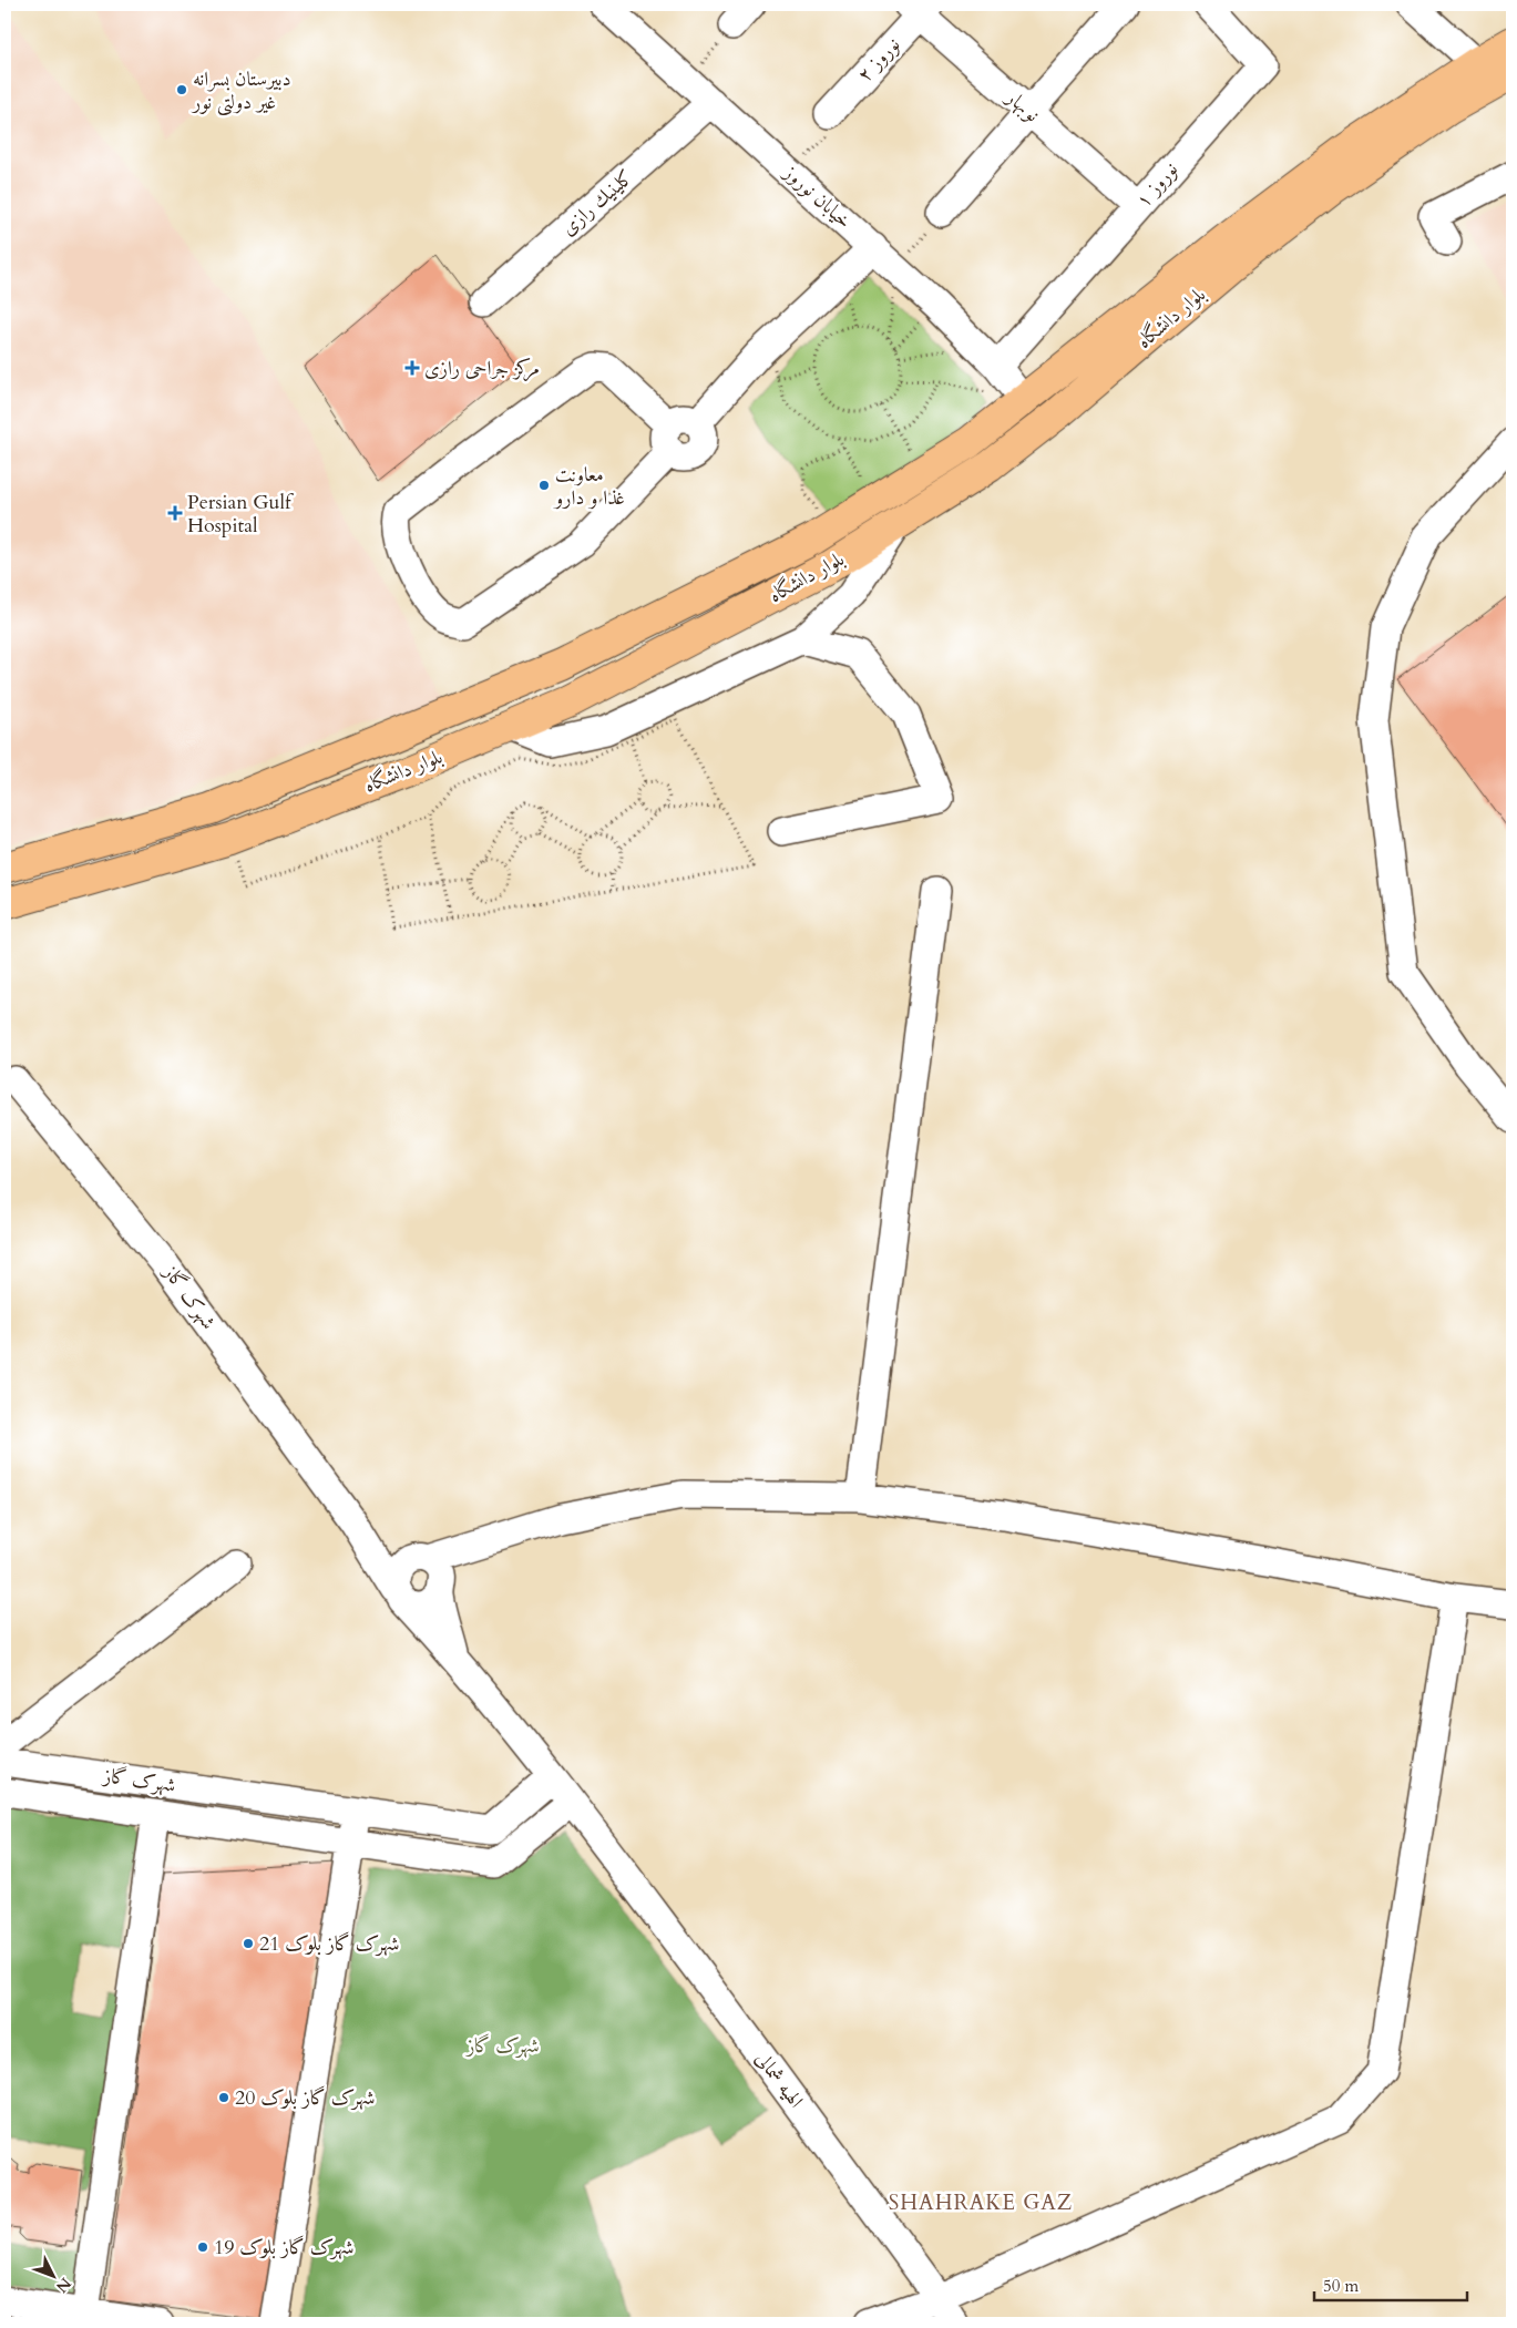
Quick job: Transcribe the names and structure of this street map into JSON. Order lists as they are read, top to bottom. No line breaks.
{"streets":{"main road":["بلوار دانشگاه"],"street":["نوروز ۲","نوبهار","نوروز ۱","خیابان نوروز","كلينيك رازی","شهرک گاز","الهیه شمالی"]},"crossings":[["نوروز ۲","نوبهار"],["نوبهار","نوروز ۱"],["نوروز ۱","خیابان نوروز"],["خیابان نوروز","كلينيك رازی"],["خیابان نوروز","بلوار دانشگاه"],["شهرک گاز","الهیه شمالی"]],"districts":["SHAHRAKE GAZ"],"parks":["شهرک گاز"],"places":{"other":["دبیرستان بسرانه غیر دولتی نور","معاونت غذا و دارو","شهرک گاز بلوک 21","شهرک گاز بلوک 20","شهرک گاز بلوک 19"],"health":["مرکز جراحی رازی","Persian Gulf Hospital"]},"scale_bar":"50 m","north":"bottom right"}
